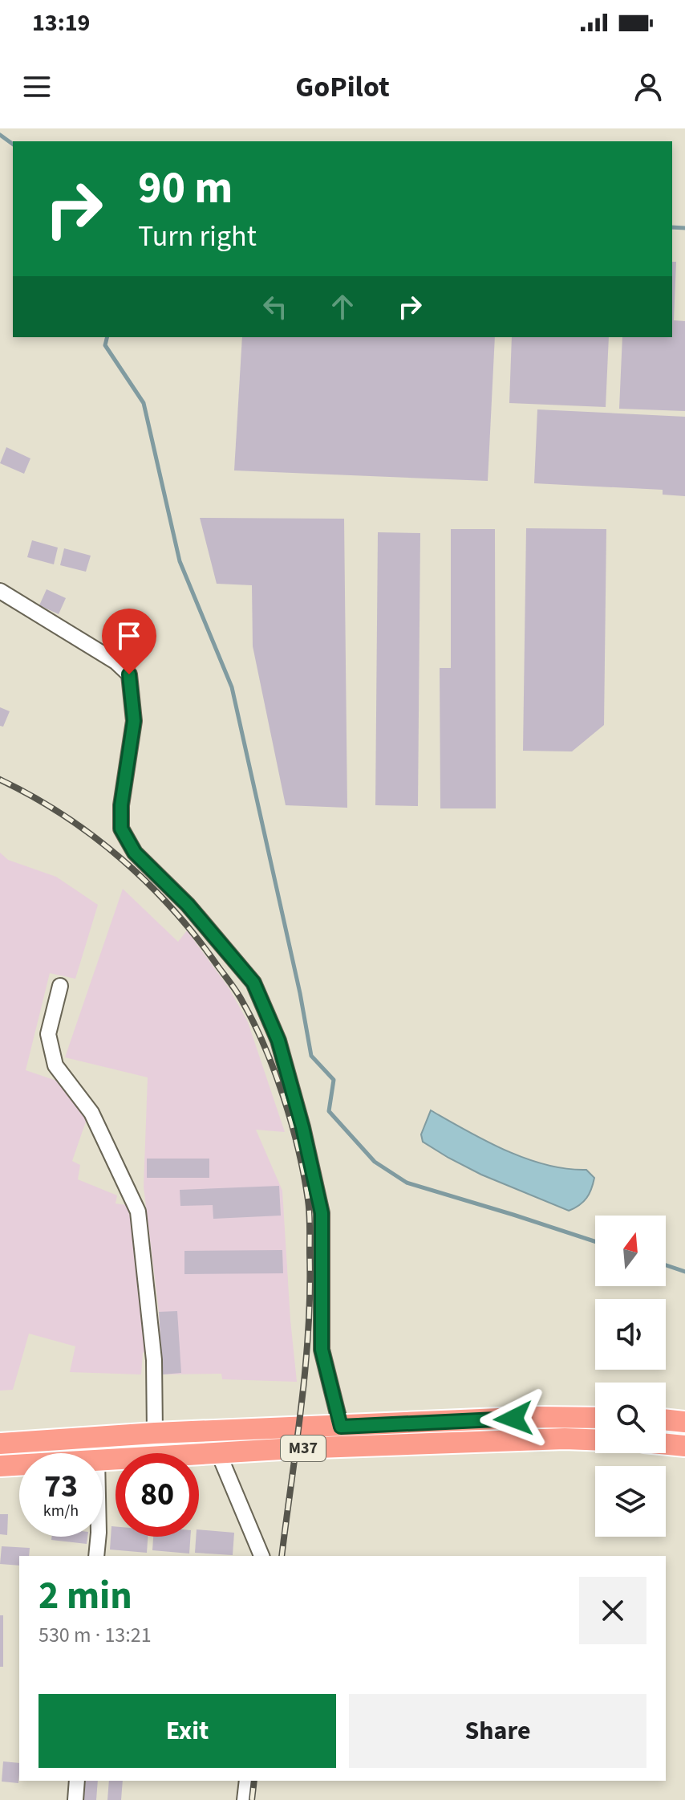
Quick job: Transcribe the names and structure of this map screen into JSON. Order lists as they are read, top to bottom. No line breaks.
{"streets":{"highway":["M37"]},"north":"top","page":{"status":"13:19","header":"GoPilot","turn":["90 m","Turn right"],"speed":"73 km/h","limit":"80","heading":["2 min","530 m · 13:21"],"buttons":["Exit","Share"]}}
